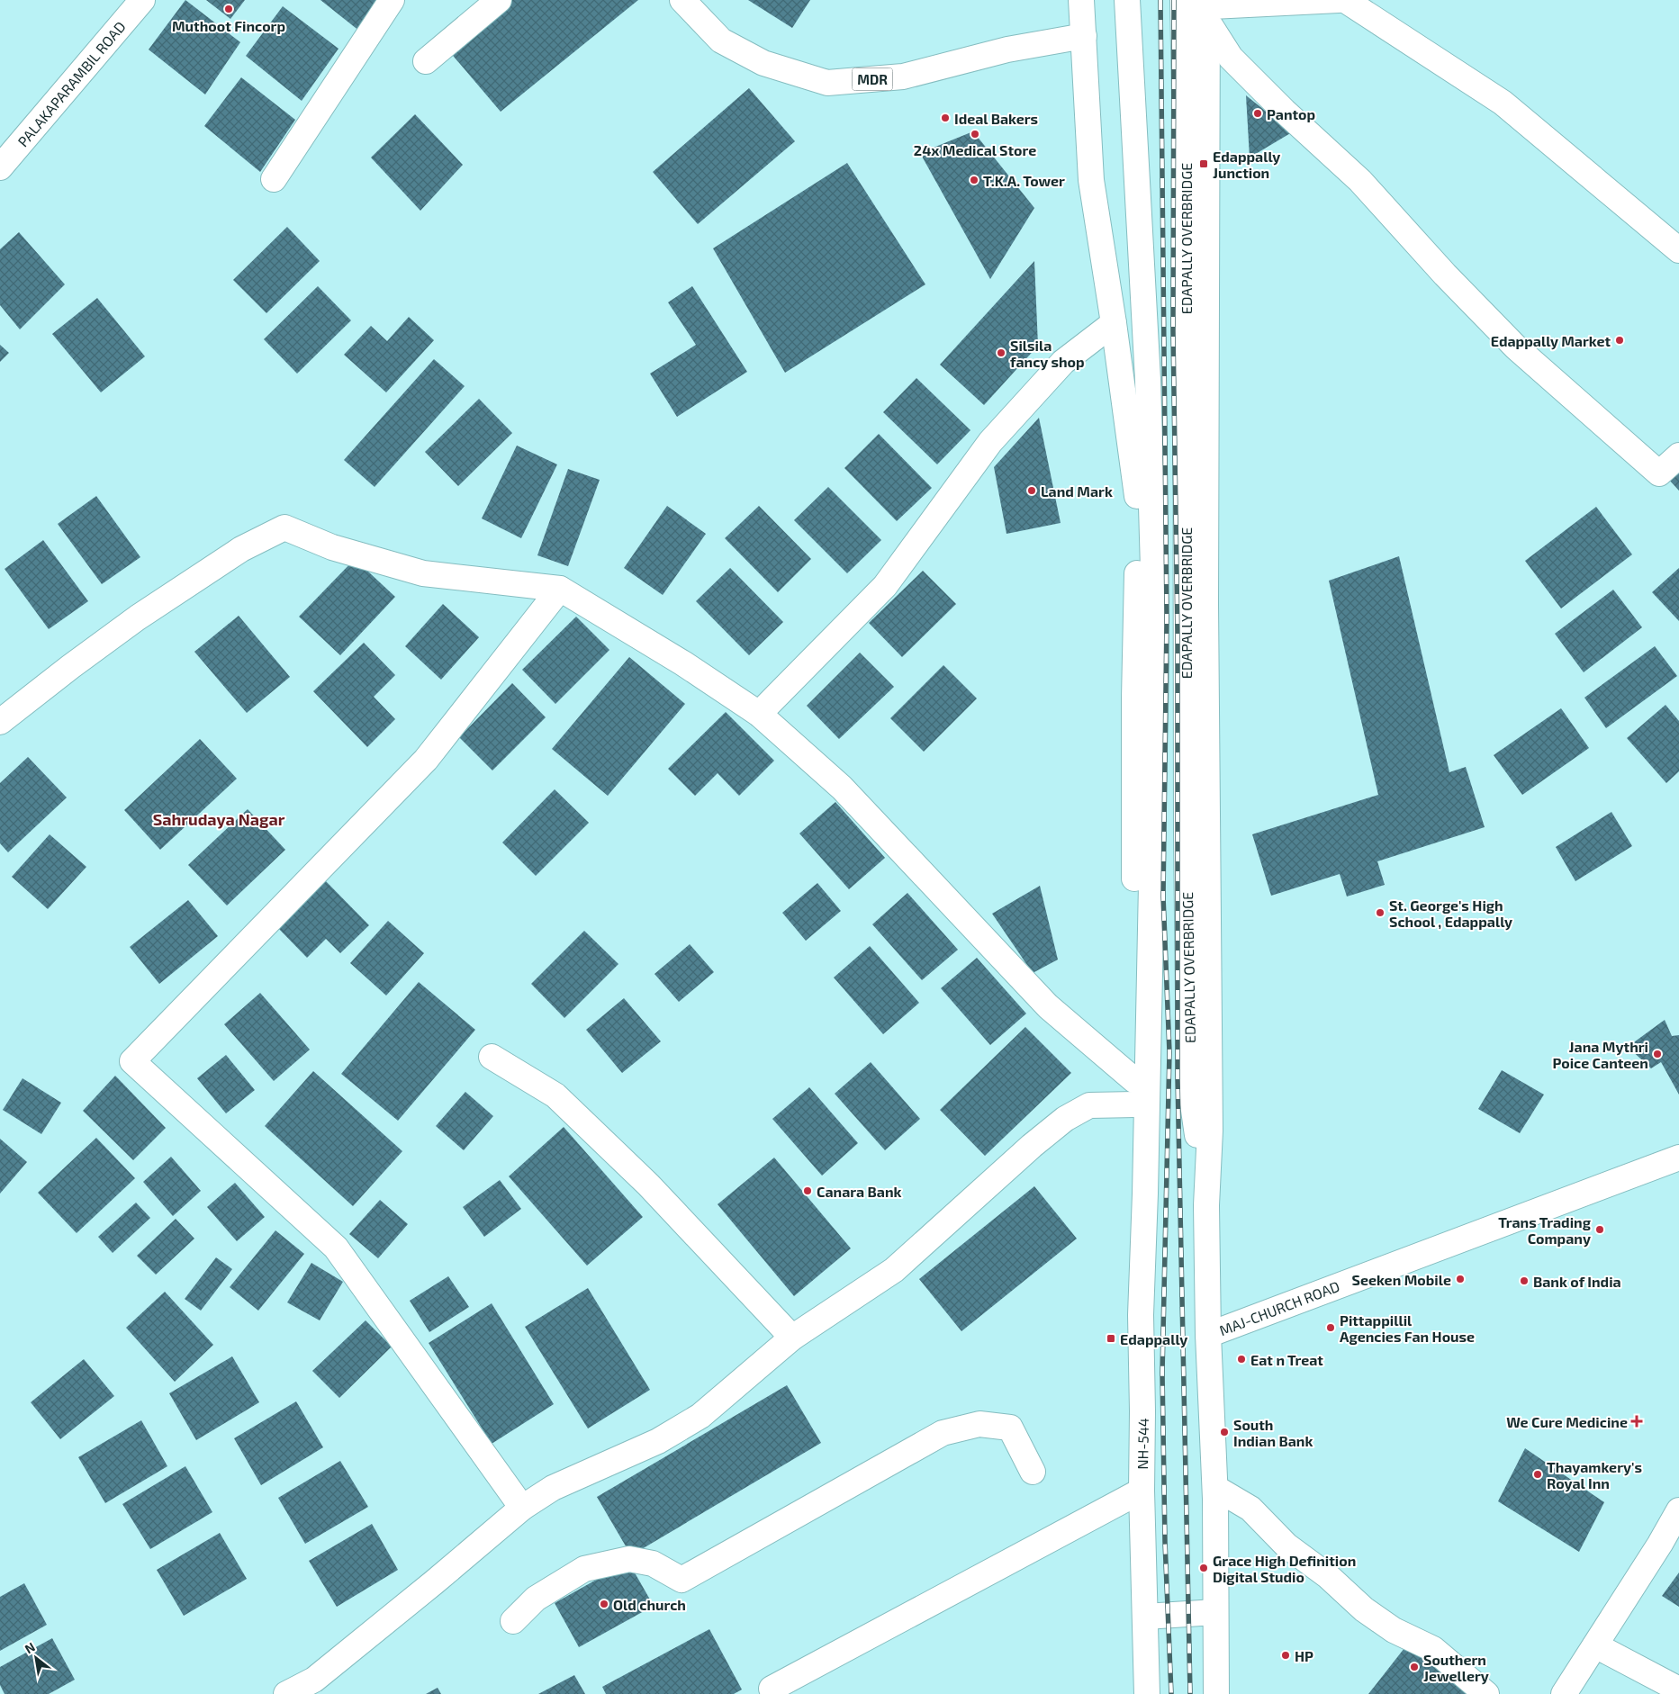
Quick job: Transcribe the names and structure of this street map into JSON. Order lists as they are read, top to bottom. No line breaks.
{"streets":{"street":["MDR","PALAKAPARAMBIL ROAD","EDAPALLY OVERBRIDGE","MAJ-CHURCH ROAD","NH-544"]},"crossings":[["EDAPALLY OVERBRIDGE","NH-544"]],"districts":["Sahrudaya Nagar"],"places":{"other":["Muthoot Fincorp","Pantop","Ideal Bakers","24x Medical Store","T.K.A. Tower","Edappally Market","Silsila fancy shop","Land Mark","St. George's High School , Edappally","Jana Mythri Poice Canteen","Canara Bank","Trans Trading Company","Seeken Mobile","Bank of India","Pittappillil Agencies Fan House","Eat n Treat","South Indian Bank","Thayamkery's Royal Inn","Grace High Definition Digital Studio","Old church","HP","Southern Jewellery"],"transit":["Edappally Junction","Edappally"],"health":["We Cure Medicine"]},"north":"top left"}
